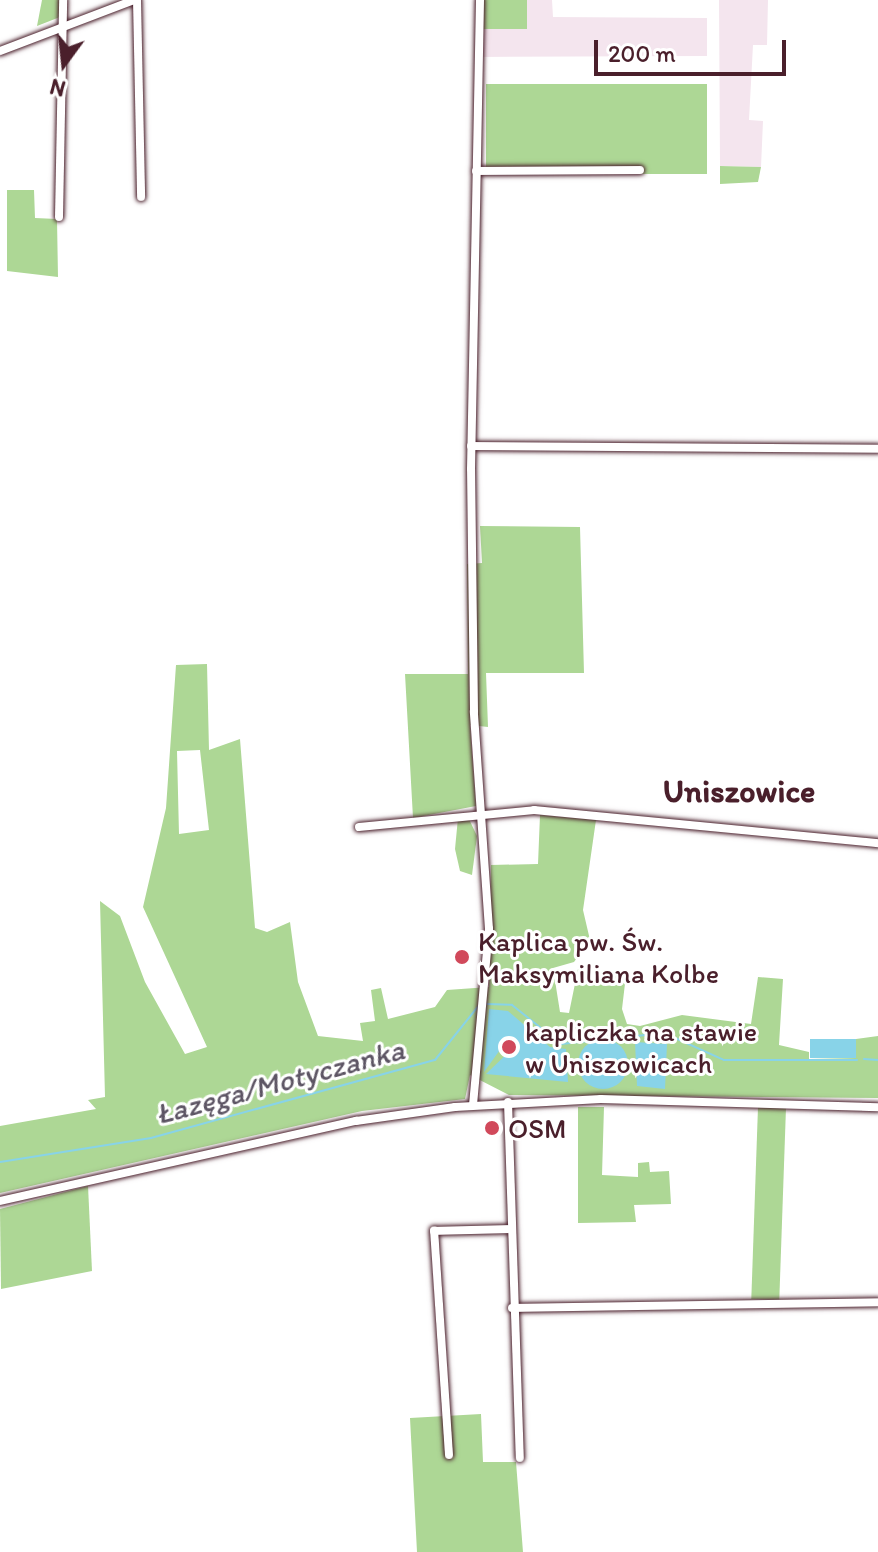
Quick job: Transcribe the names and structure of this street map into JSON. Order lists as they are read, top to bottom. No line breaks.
{"districts":["Uniszowice"],"water":["Łazęga/Motyczanka"],"places":["Kaplica pw. Św. Maksymiliana Kolbe","kapliczka na stawie w Uniszowicach","OSM"],"scale_bar":"200 m","north":"bottom"}
